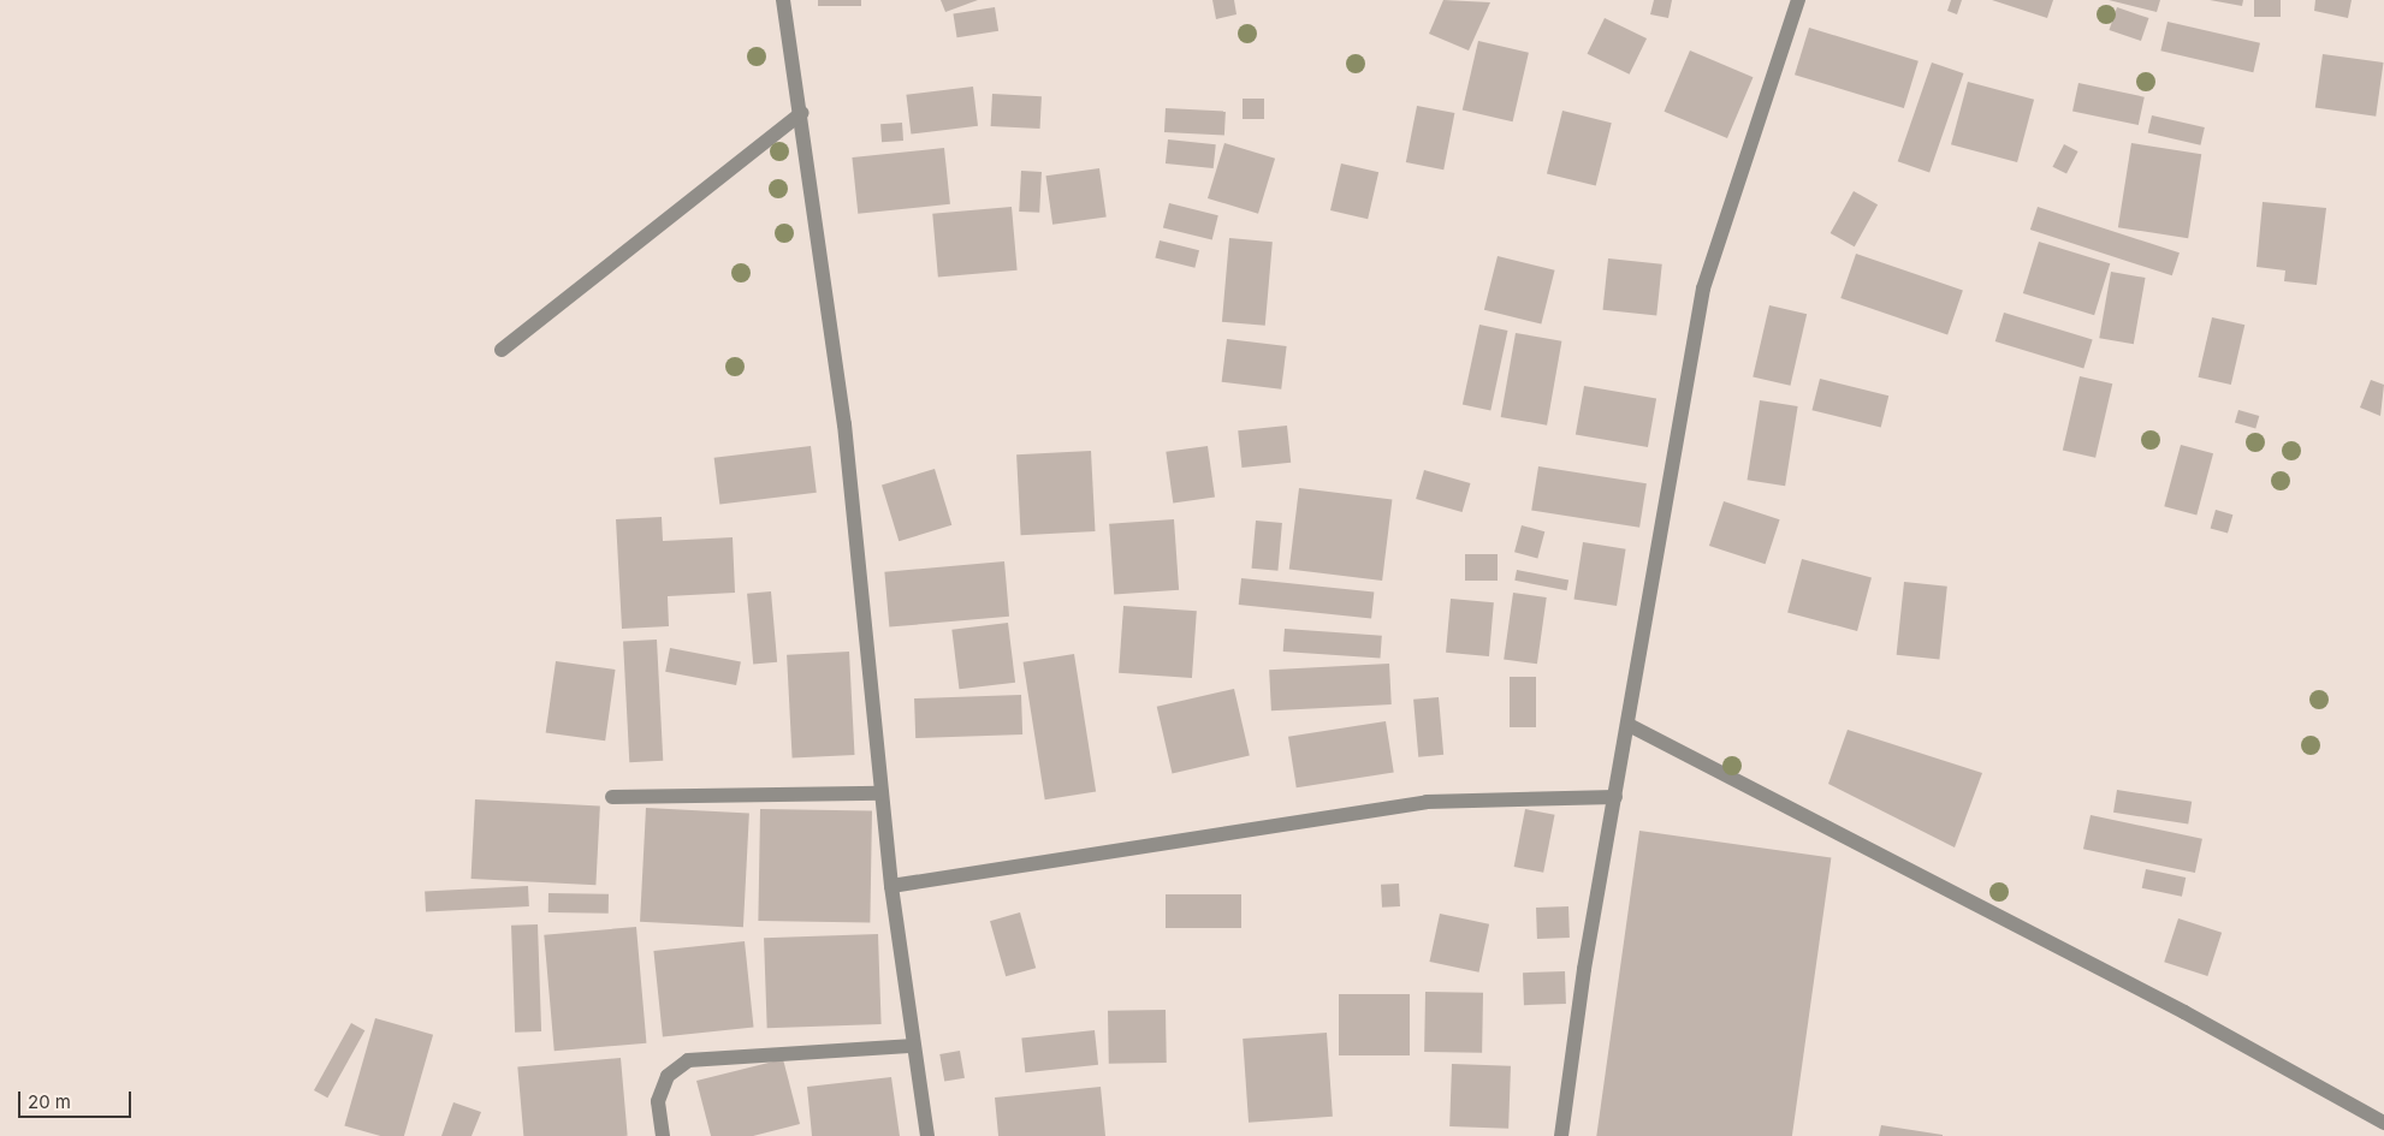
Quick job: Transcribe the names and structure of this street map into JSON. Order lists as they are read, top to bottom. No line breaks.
{"scale_bar":"20 m"}
